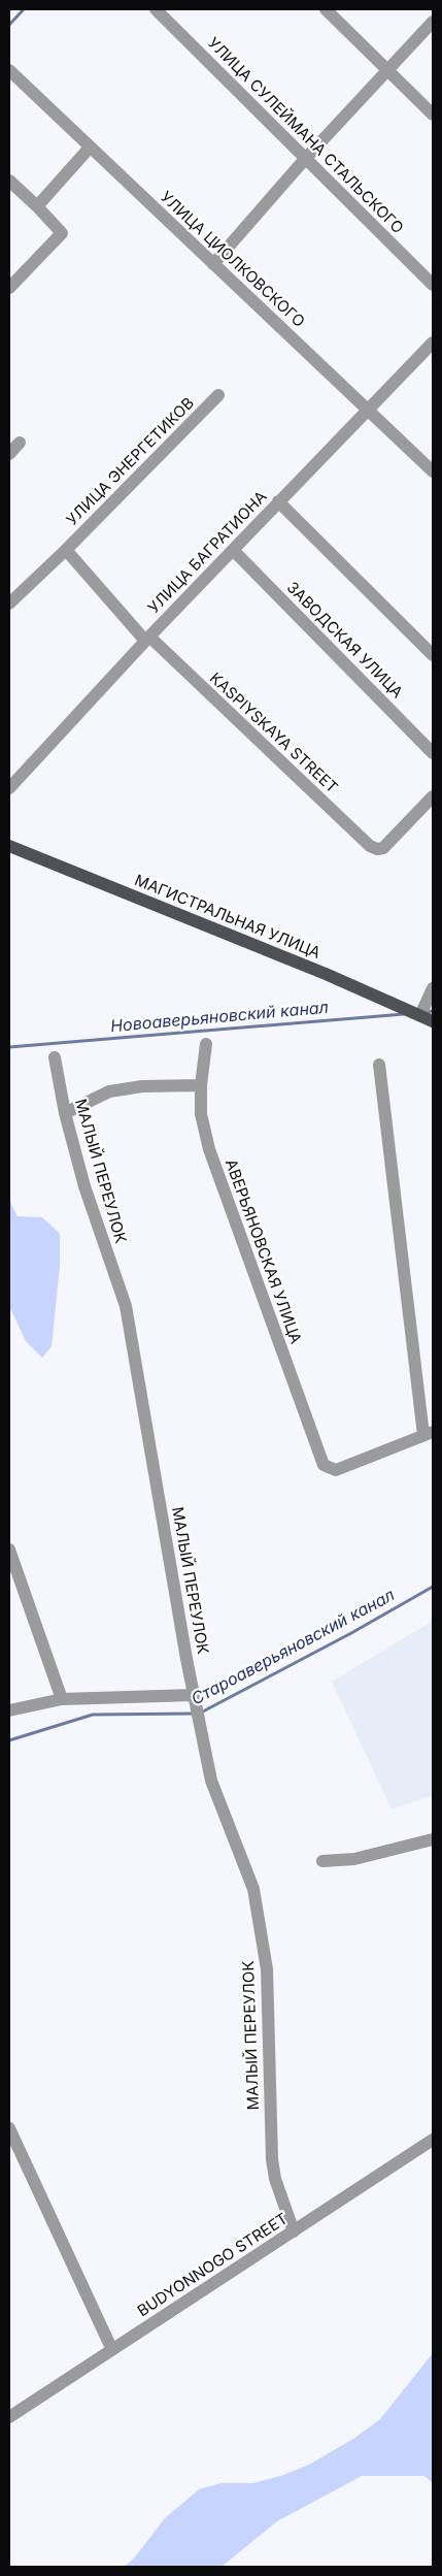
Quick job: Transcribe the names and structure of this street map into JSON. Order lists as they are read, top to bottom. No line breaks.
{"streets":{"main road":["МАГИСТРАЛЬНАЯ УЛИЦА"],"street":["УЛИЦА СУЛЕЙМАНА СТАЛЬСКОГО","УЛИЦА ЦИОЛКОВСКОГО","УЛИЦА ЭНЕРГЕТИКОВ","УЛИЦА БАГРАТИОНА","ЗАВОДСКАЯ УЛИЦА","KASPIYSKAYA STREET","МАЛЫЙ ПЕРЕУЛОК","АВЕРЬЯНОВСКАЯ УЛИЦА","BUDYONNOGO STREET"]},"crossings":[["УЛИЦА ЦИОЛКОВСКОГО","УЛИЦА БАГРАТИОНА"],["УЛИЦА ЭНЕРГЕТИКОВ","УЛИЦА БАГРАТИОНА"],["УЛИЦА ЭНЕРГЕТИКОВ","KASPIYSKAYA STREET"],["УЛИЦА БАГРАТИОНА","ЗАВОДСКАЯ УЛИЦА"],["УЛИЦА БАГРАТИОНА","KASPIYSKAYA STREET"],["МАЛЫЙ ПЕРЕУЛОК","BUDYONNOGO STREET"]],"water":["Новоаверьяновский канал","Староаверьяновский канал"]}
